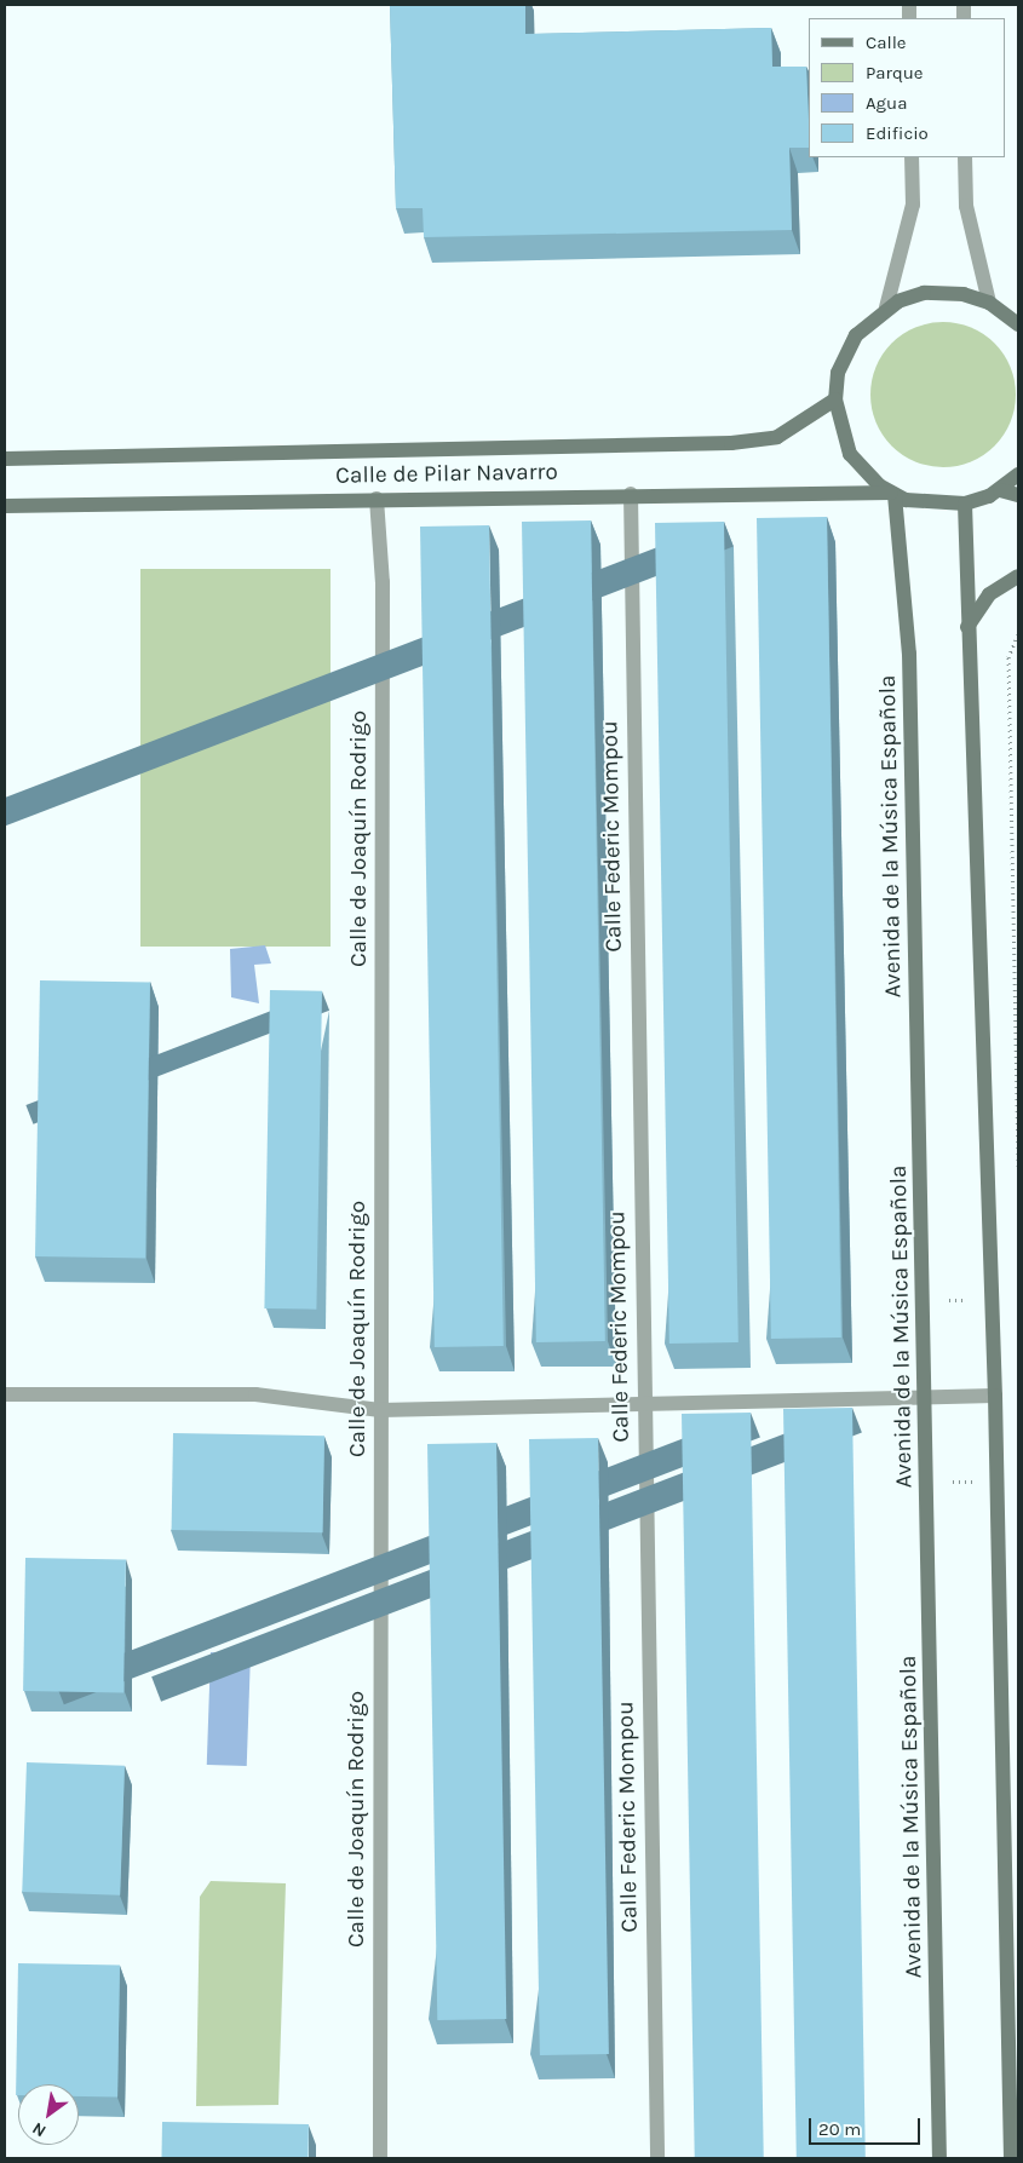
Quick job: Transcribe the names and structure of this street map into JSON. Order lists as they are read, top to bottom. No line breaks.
{"streets":{"street":["Calle de Pilar Navarro","Calle Federic Mompou","Avenida de la Música Española","Calle de Joaquín Rodrigo"]},"crossings":[["Calle de Pilar Navarro","Calle Federic Mompou"],["Calle de Pilar Navarro","Avenida de la Música Española"],["Calle de Pilar Navarro","Calle de Joaquín Rodrigo"]],"legend":["Calle","Parque","Agua","Edificio"],"scale_bar":"20 m","north":"bottom left"}
